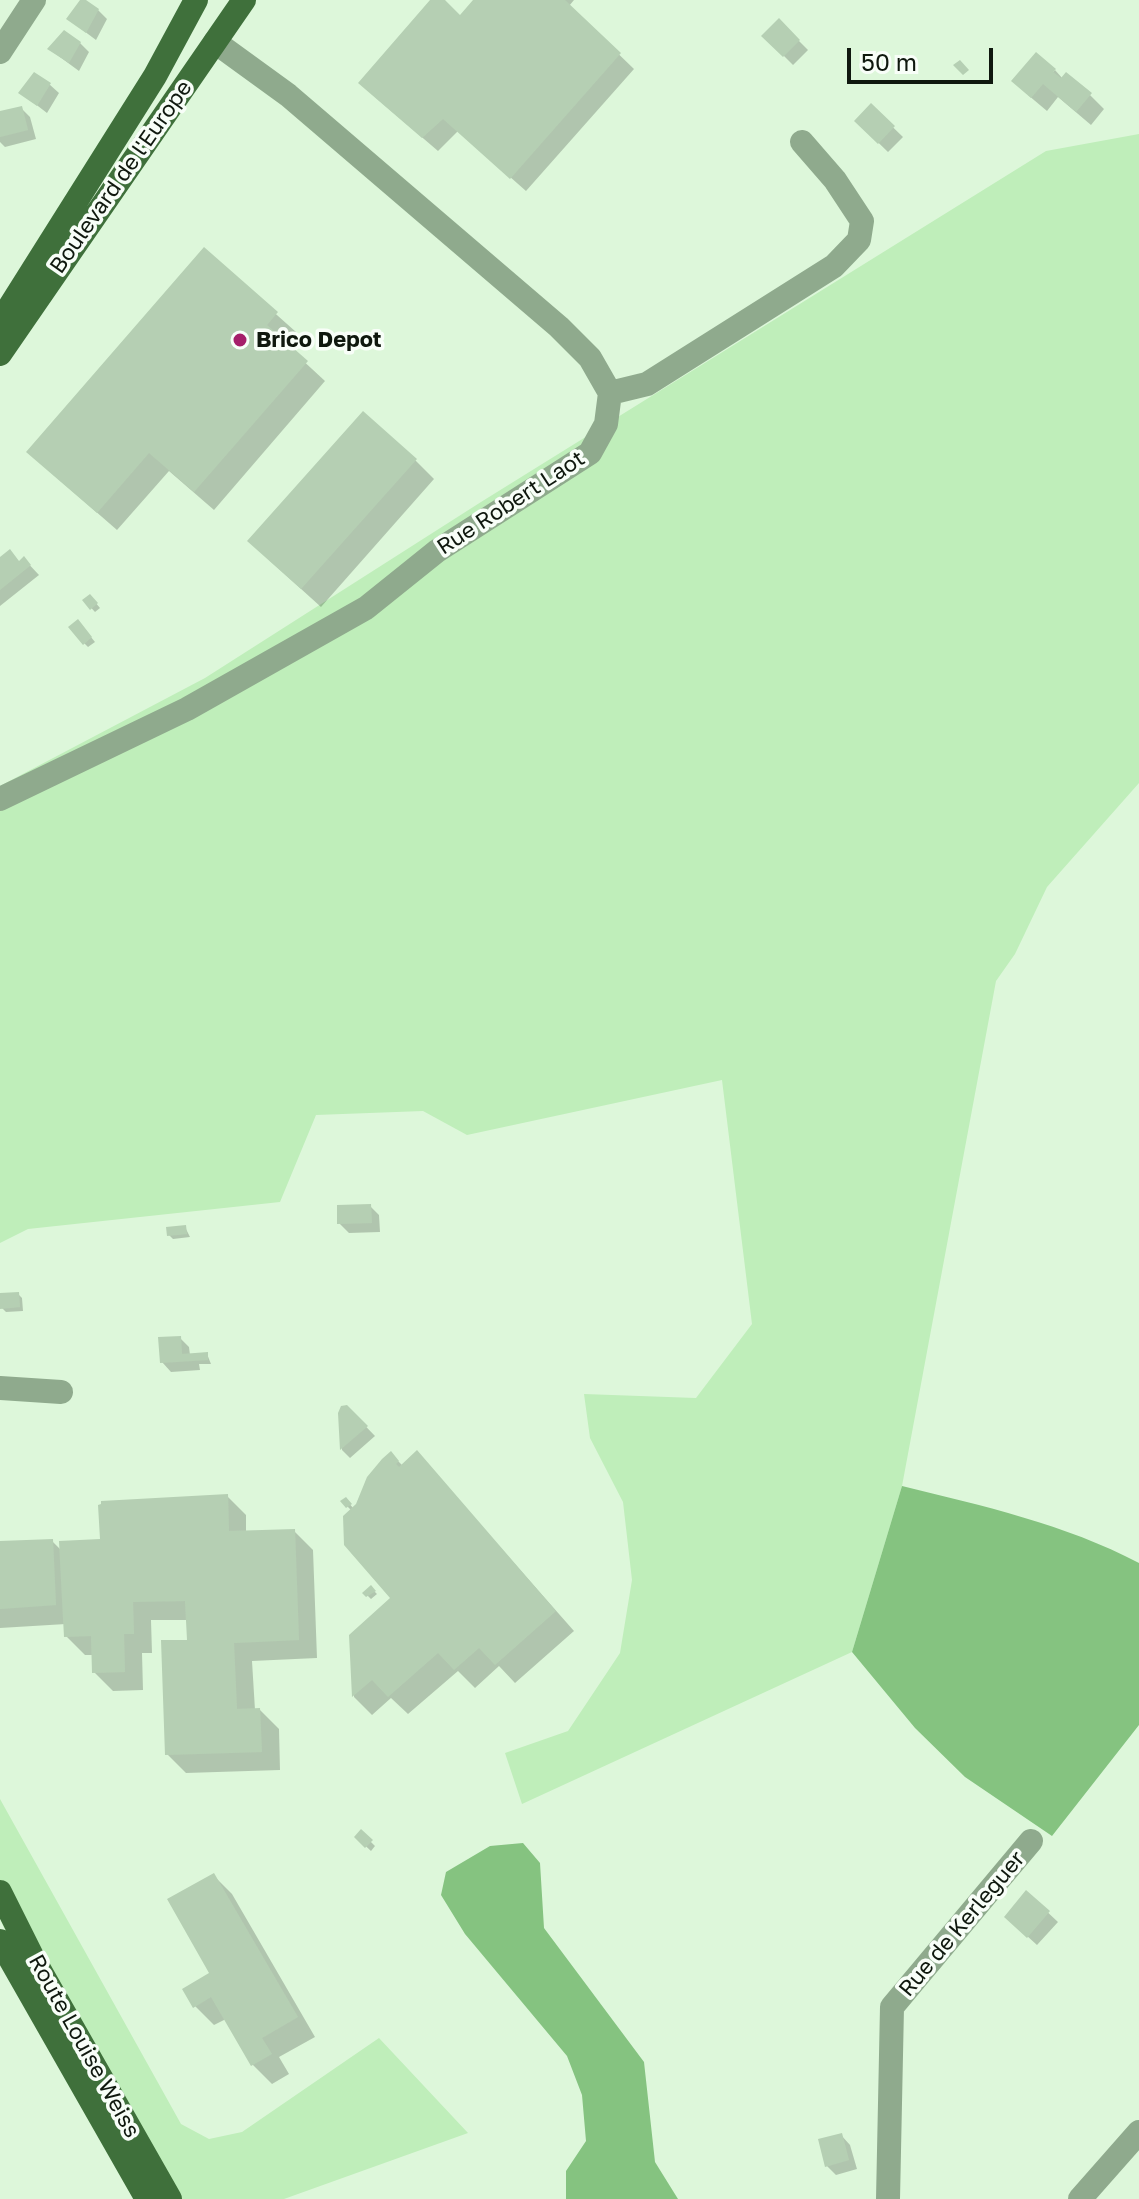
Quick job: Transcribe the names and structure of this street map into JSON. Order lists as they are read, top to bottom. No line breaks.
{"streets":{"main road":["Boulevard de l'Europe","Route Louise Weiss"],"street":["Rue Robert Laot","Rue de Kerleguer"]},"places":["Brico Depot"],"scale_bar":"50 m"}
